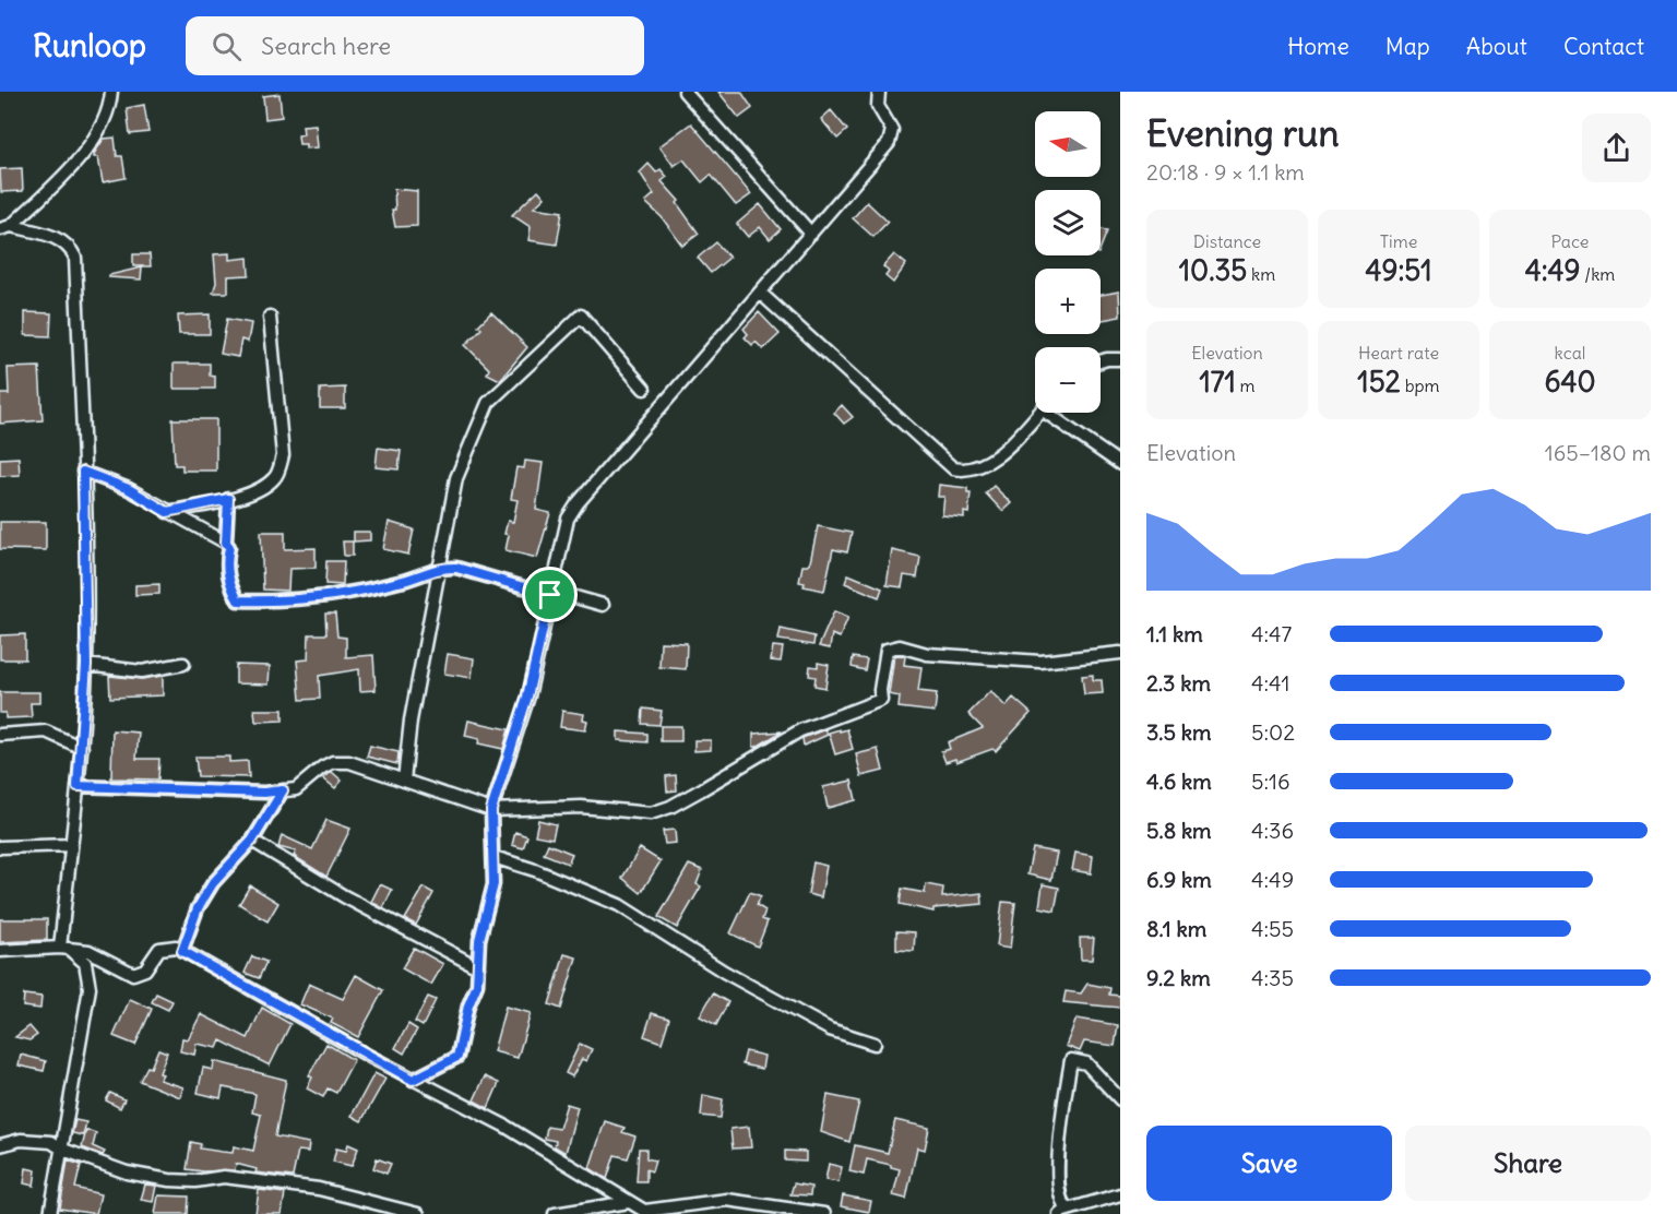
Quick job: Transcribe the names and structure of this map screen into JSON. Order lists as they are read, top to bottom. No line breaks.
{"north":"left","page":{"header":"Runloop","search":"Search here","nav":["Home","Map","About","Contact"],"heading":["Evening run","20:18 · 9 × 1.1 km"],"map_buttons":["+","−"],"stats":[["Distance","10.35 km"],["Time","49:51"],["Pace","4:49 /km"],["Elevation","171 m"],["Heart rate","152 bpm"],["kcal","640"]],"chart":["Elevation","165–180 m"],"list":[{"name":"1.1 km","note":"4:47"},{"name":"2.3 km","note":"4:41"},{"name":"3.5 km","note":"5:02"},{"name":"4.6 km","note":"5:16"},{"name":"5.8 km","note":"4:36"},{"name":"6.9 km","note":"4:49"},{"name":"8.1 km","note":"4:55"},{"name":"9.2 km","note":"4:35"}],"buttons":["Save","Share"]}}
